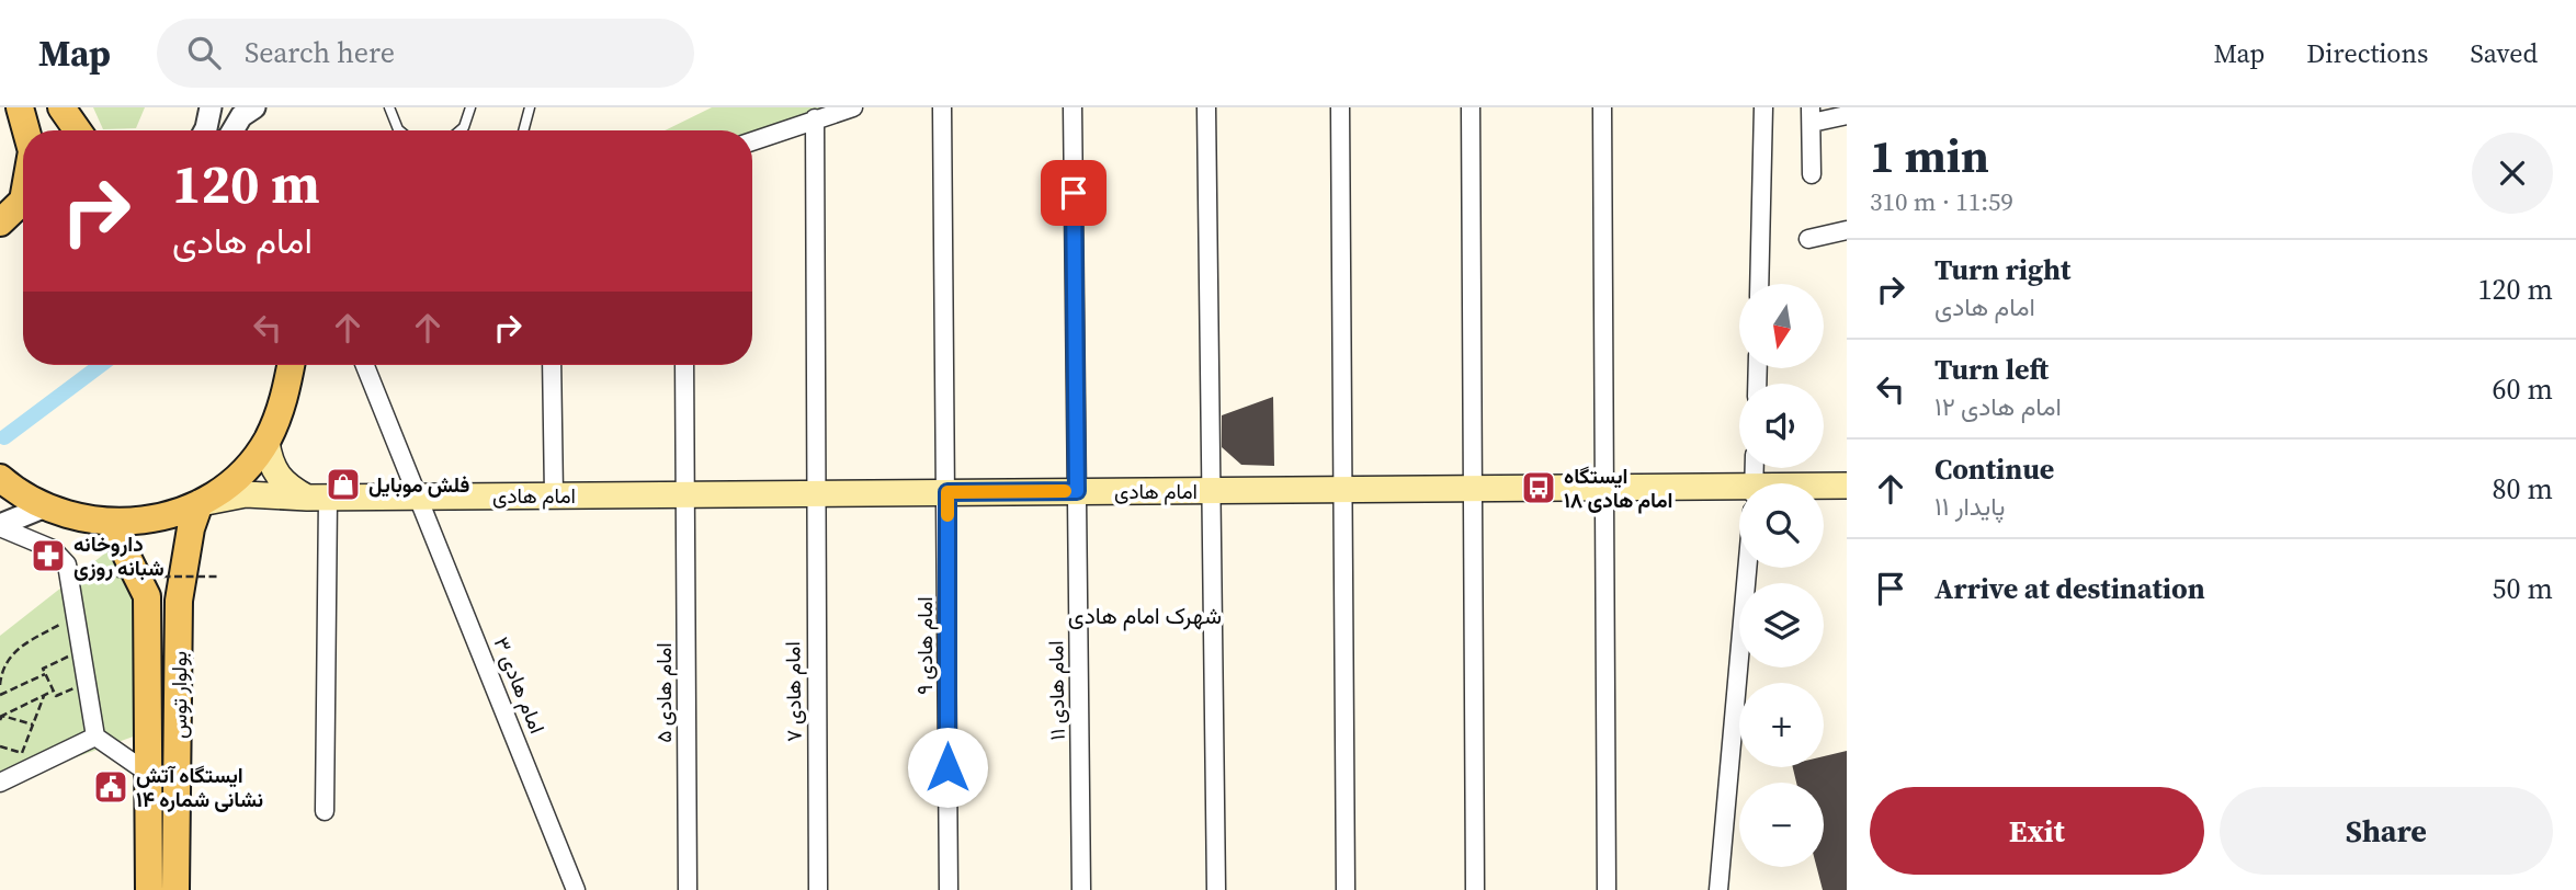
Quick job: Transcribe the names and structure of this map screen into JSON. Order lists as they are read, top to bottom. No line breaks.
{"streets":{"main road":["امام هادی","بولوار توس"],"street":["امام هادی ۹","امام هادی ۳","امام هادی ۱۱","امام هادی ۷","امام هادی ۵"]},"crossings":[["امام هادی","امام هادی ۹"],["امام هادی","امام هادی ۳"],["امام هادی","امام هادی ۱۱"],["امام هادی","امام هادی ۷"],["امام هادی","امام هادی ۵"],["امام هادی","بولوار توس"]],"districts":["شهرک امام هادی"],"places":{"shop":["فلش موبایل"],"bus stop":["ایستگاه امام هادی ۱۸"],"pharmacy":["داروخانه شبانه روزی"],"public building":["ایستگاه آتش نشانی شماره ۱۴"]},"north":"bottom","page":{"header":"Map","search":"Search here","nav":["Map","Directions","Saved"],"heading":["1 min","310 m · 11:59"],"turn":["120 m","امام هادی"],"list":[{"name":"Turn right","note":"امام هادی","value":"120 m"},{"name":"Turn left","note":"امام هادی ۱۲","value":"60 m"},{"name":"Continue","note":"پایدار ۱۱","value":"80 m"},{"name":"Arrive at destination","value":"50 m"}],"map_buttons":["+","−"],"buttons":["Exit","Share"]}}
